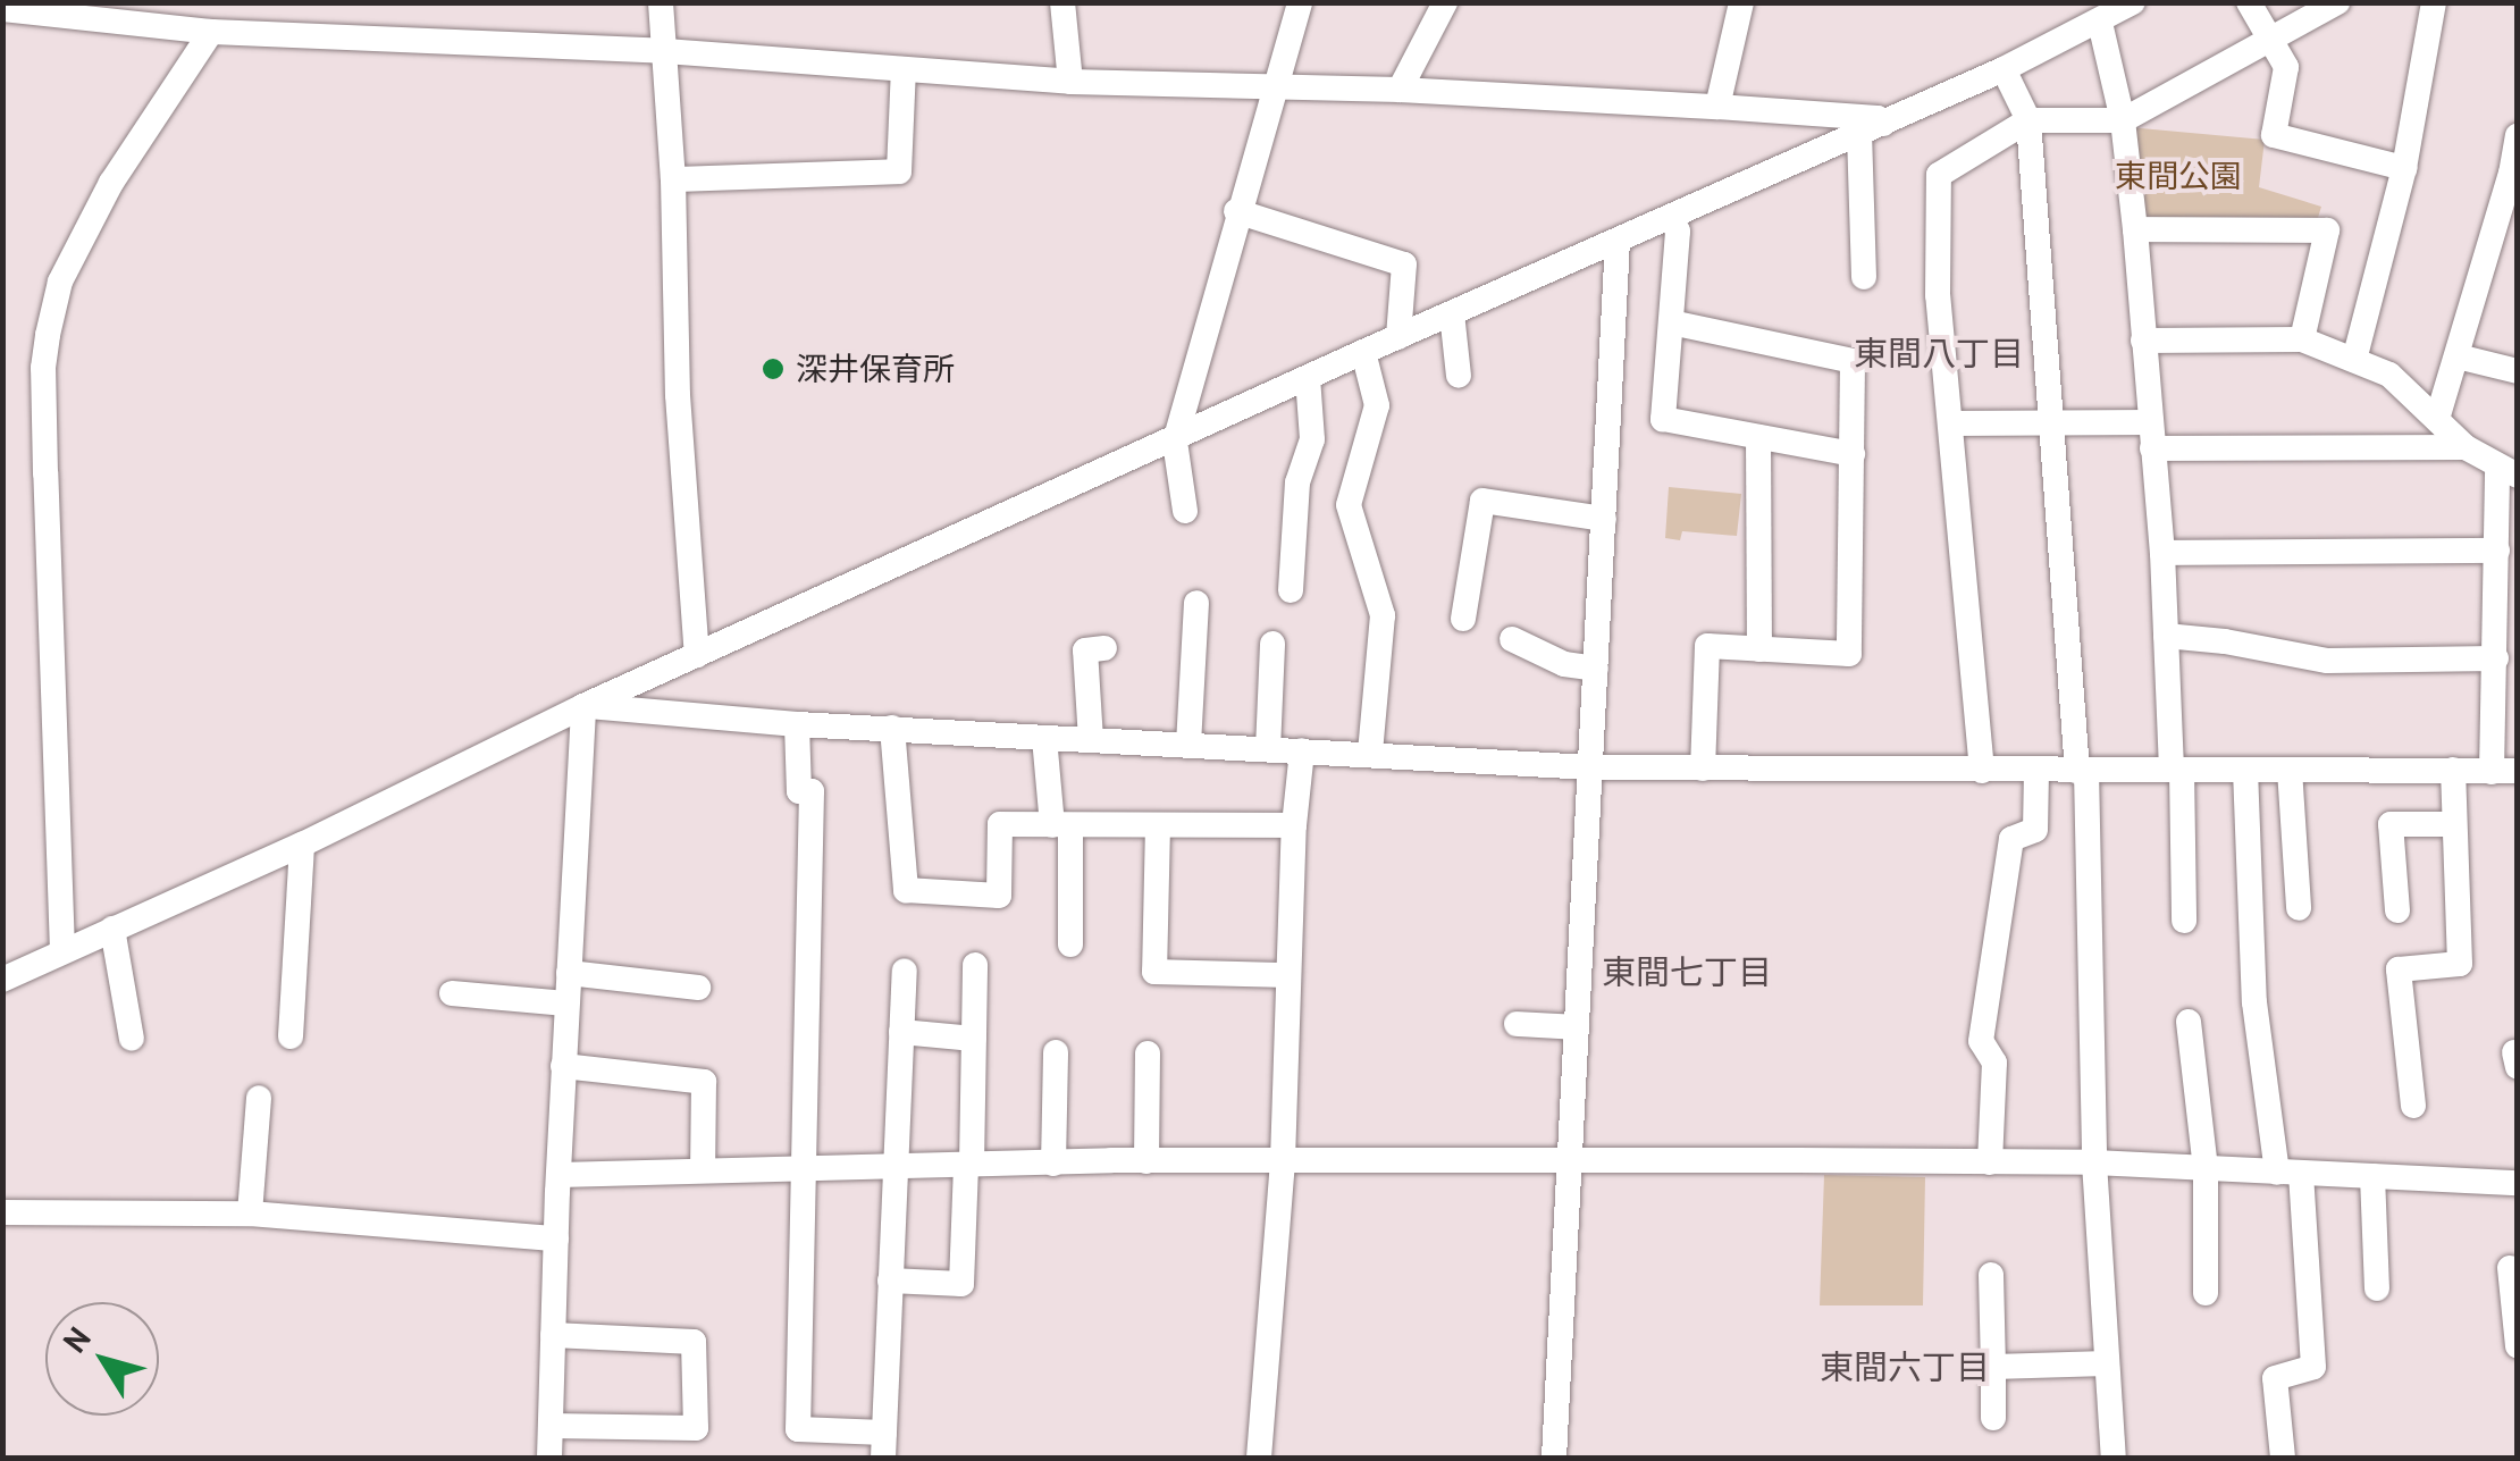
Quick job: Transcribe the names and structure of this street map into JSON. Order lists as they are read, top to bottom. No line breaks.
{"districts":["東間八丁目","東間七丁目","東間六丁目"],"parks":["東間公園"],"places":["深井保育所"],"north":"top left"}
